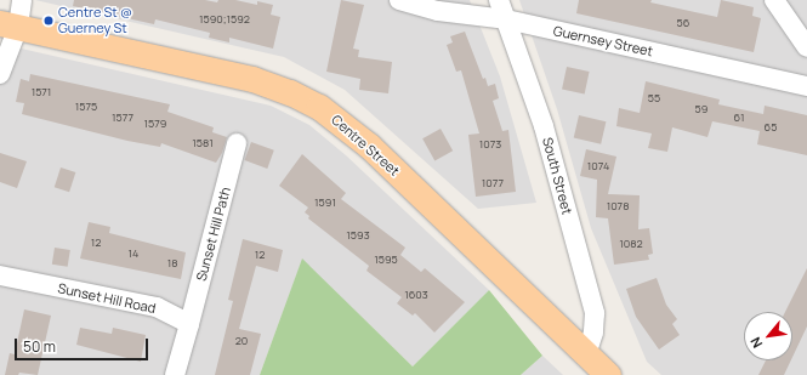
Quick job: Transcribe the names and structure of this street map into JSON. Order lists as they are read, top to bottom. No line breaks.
{"streets":{"main road":["Centre Street"],"street":["Guernsey Street","South Street","Sunset Hill Path","Sunset Hill Road"]},"crossings":[["Guernsey Street","South Street"],["Centre Street","South Street"],["Sunset Hill Path","Sunset Hill Road"]],"places":["Centre St @ Guerney St"],"house_numbers":["1590;1592","56","1571","55","1575","59","1577","61","1579","65","1581","1073","1074","1077","1591","1078","1593","12","1082","14","12","1595","18","1603","20"],"scale_bar":"50 m","north":"bottom left"}
